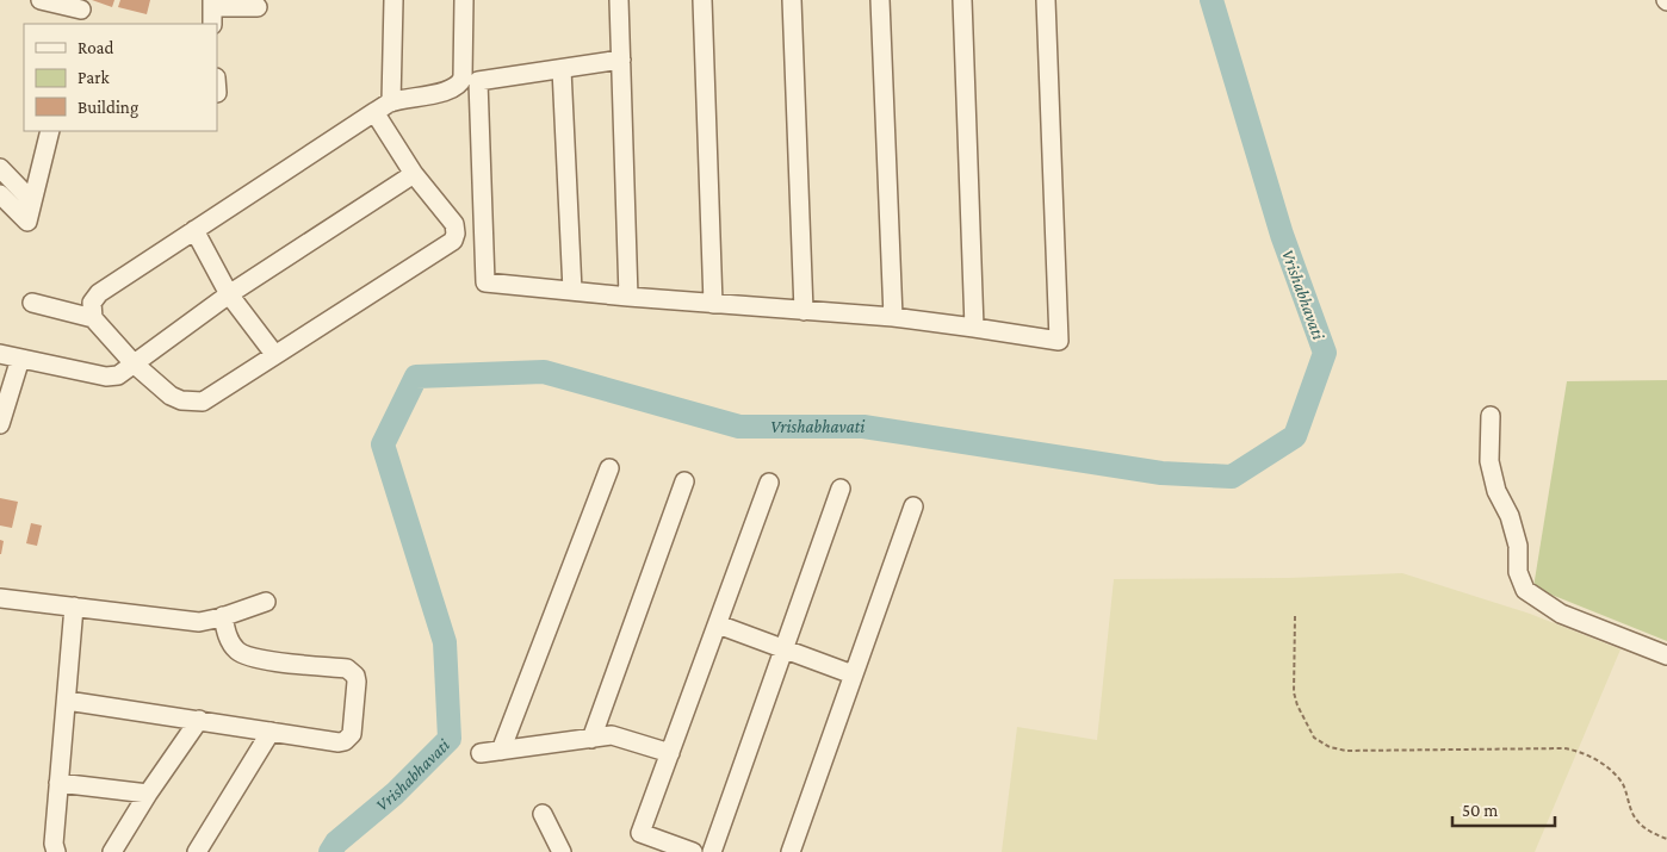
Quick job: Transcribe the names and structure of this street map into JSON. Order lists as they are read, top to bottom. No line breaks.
{"water":["Vrishabhavati"],"legend":["Road","Park","Building"],"scale_bar":"50 m"}
